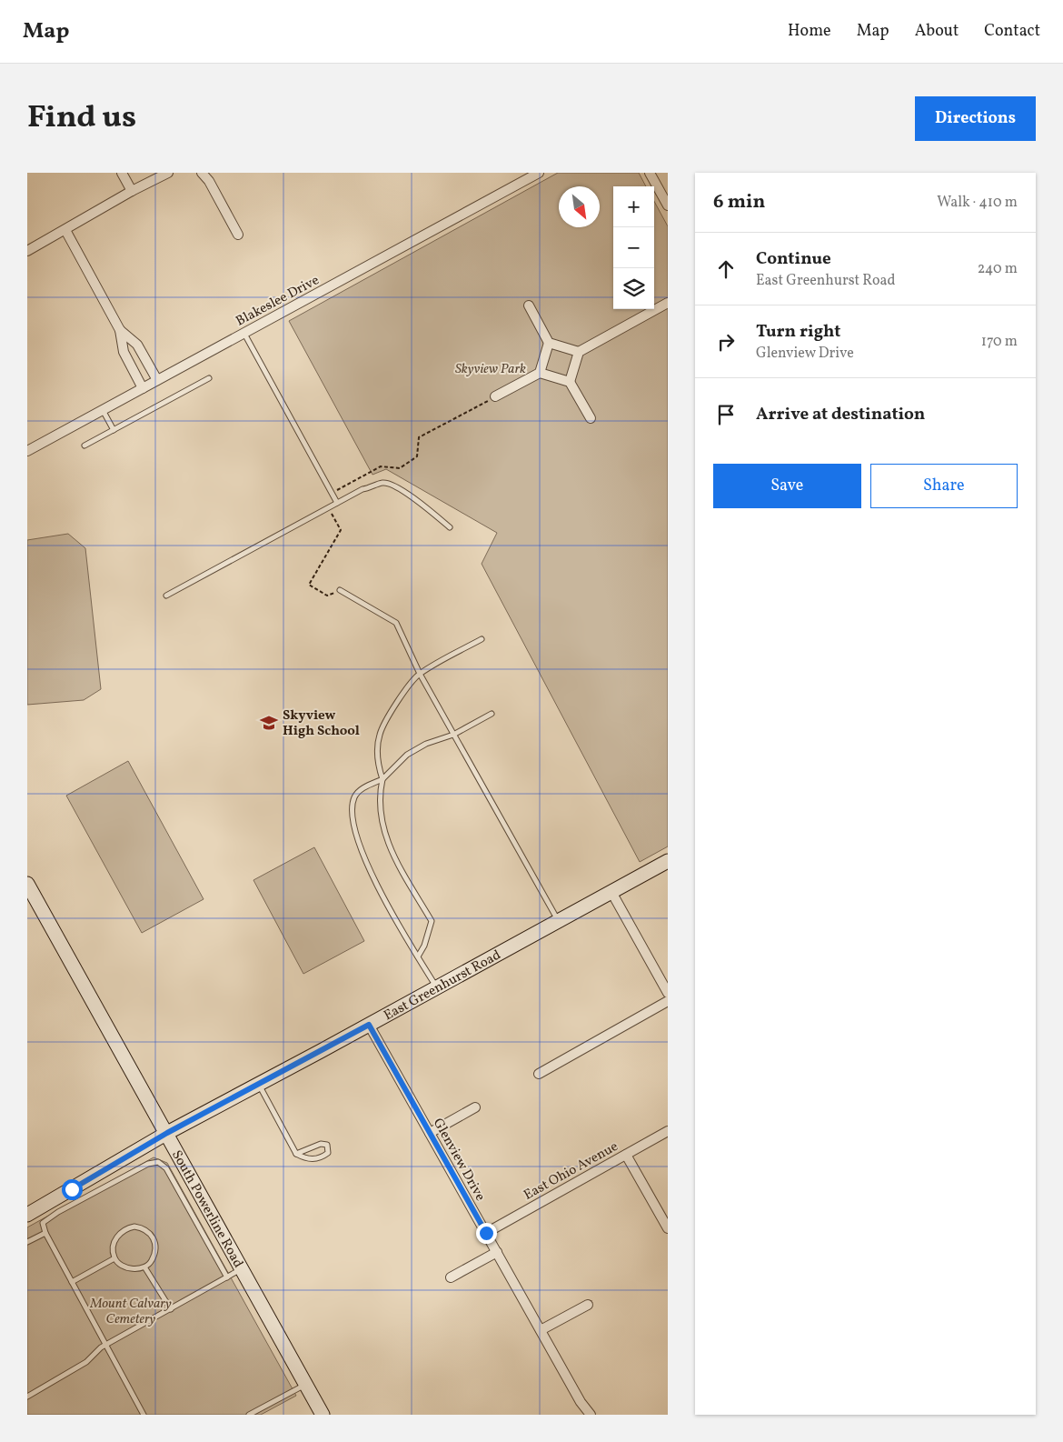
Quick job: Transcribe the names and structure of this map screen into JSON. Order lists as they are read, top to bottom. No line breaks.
{"streets":{"main road":["East Greenhurst Road","South Powerline Road"],"street":["Blakeslee Drive","Glenview Drive","East Ohio Avenue"]},"crossings":[["East Greenhurst Road","Glenview Drive"],["East Greenhurst Road","South Powerline Road"],["Glenview Drive","East Ohio Avenue"]],"parks":["Skyview Park","Mount Calvary Cemetery"],"places":{"school or university":["Skyview High School"]},"north":"bottom right","page":{"header":"Map","nav":["Home","Map","About","Contact"],"title":"Find us","buttons":["Directions",["Save","Share"]],"heading":["6 min","Walk · 410 m"],"map_buttons":["+","−"],"list":[["Continue","East Greenhurst Road","240 m"],["Turn right","Glenview Drive","170 m"],"Arrive at destination"]}}
